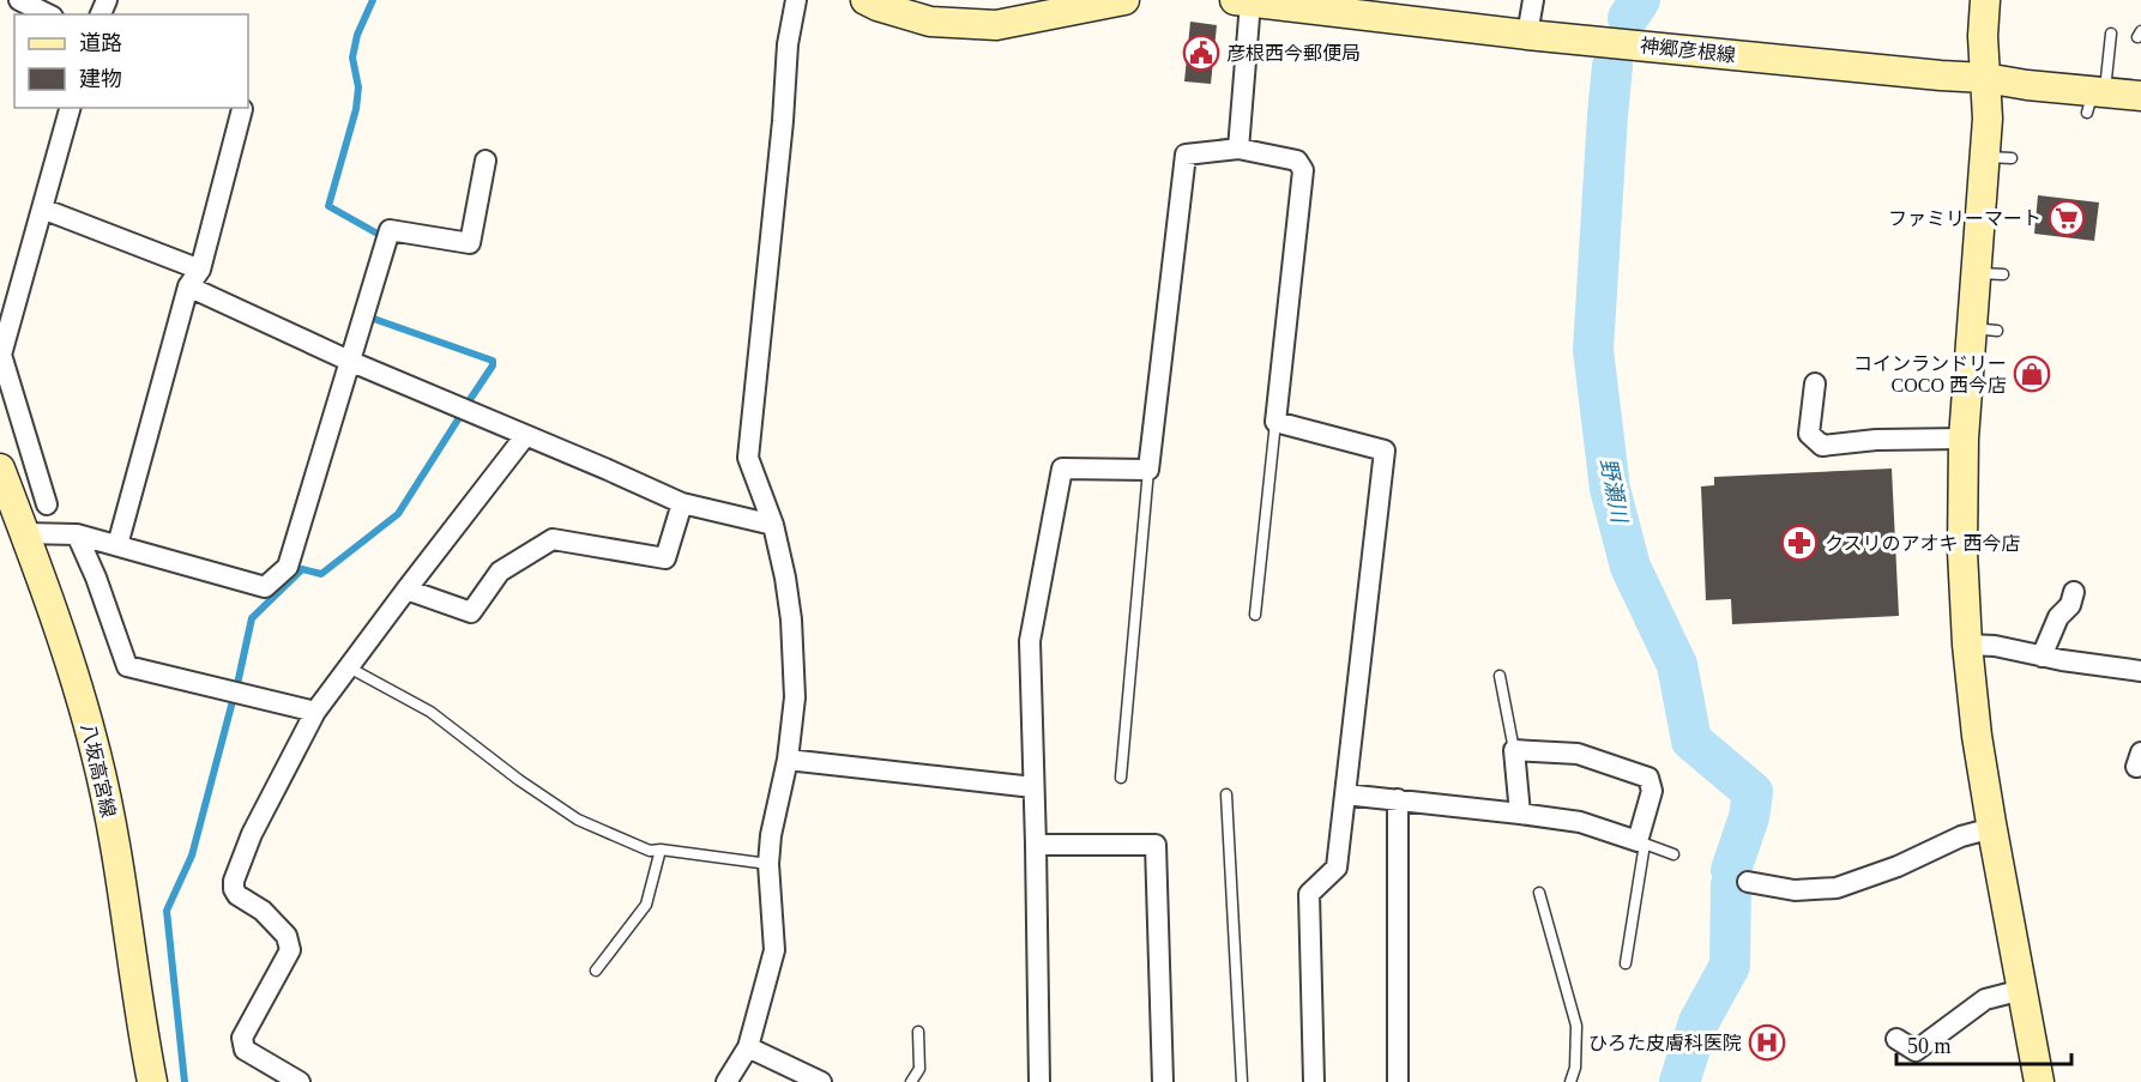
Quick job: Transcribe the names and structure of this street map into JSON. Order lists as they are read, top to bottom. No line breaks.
{"streets":{"main road":["神郷彦根線","八坂高宮線"]},"water":["野瀬川"],"places":{"public building":["彦根西今郵便局"],"supermarket":["ファミリーマート"],"shop":["コインランドリー COCO 西今店"],"pharmacy":["クスリのアオキ 西今店"],"hospital":["ひろた皮膚科医院"]},"legend":["道路","建物"],"scale_bar":"50 m"}
